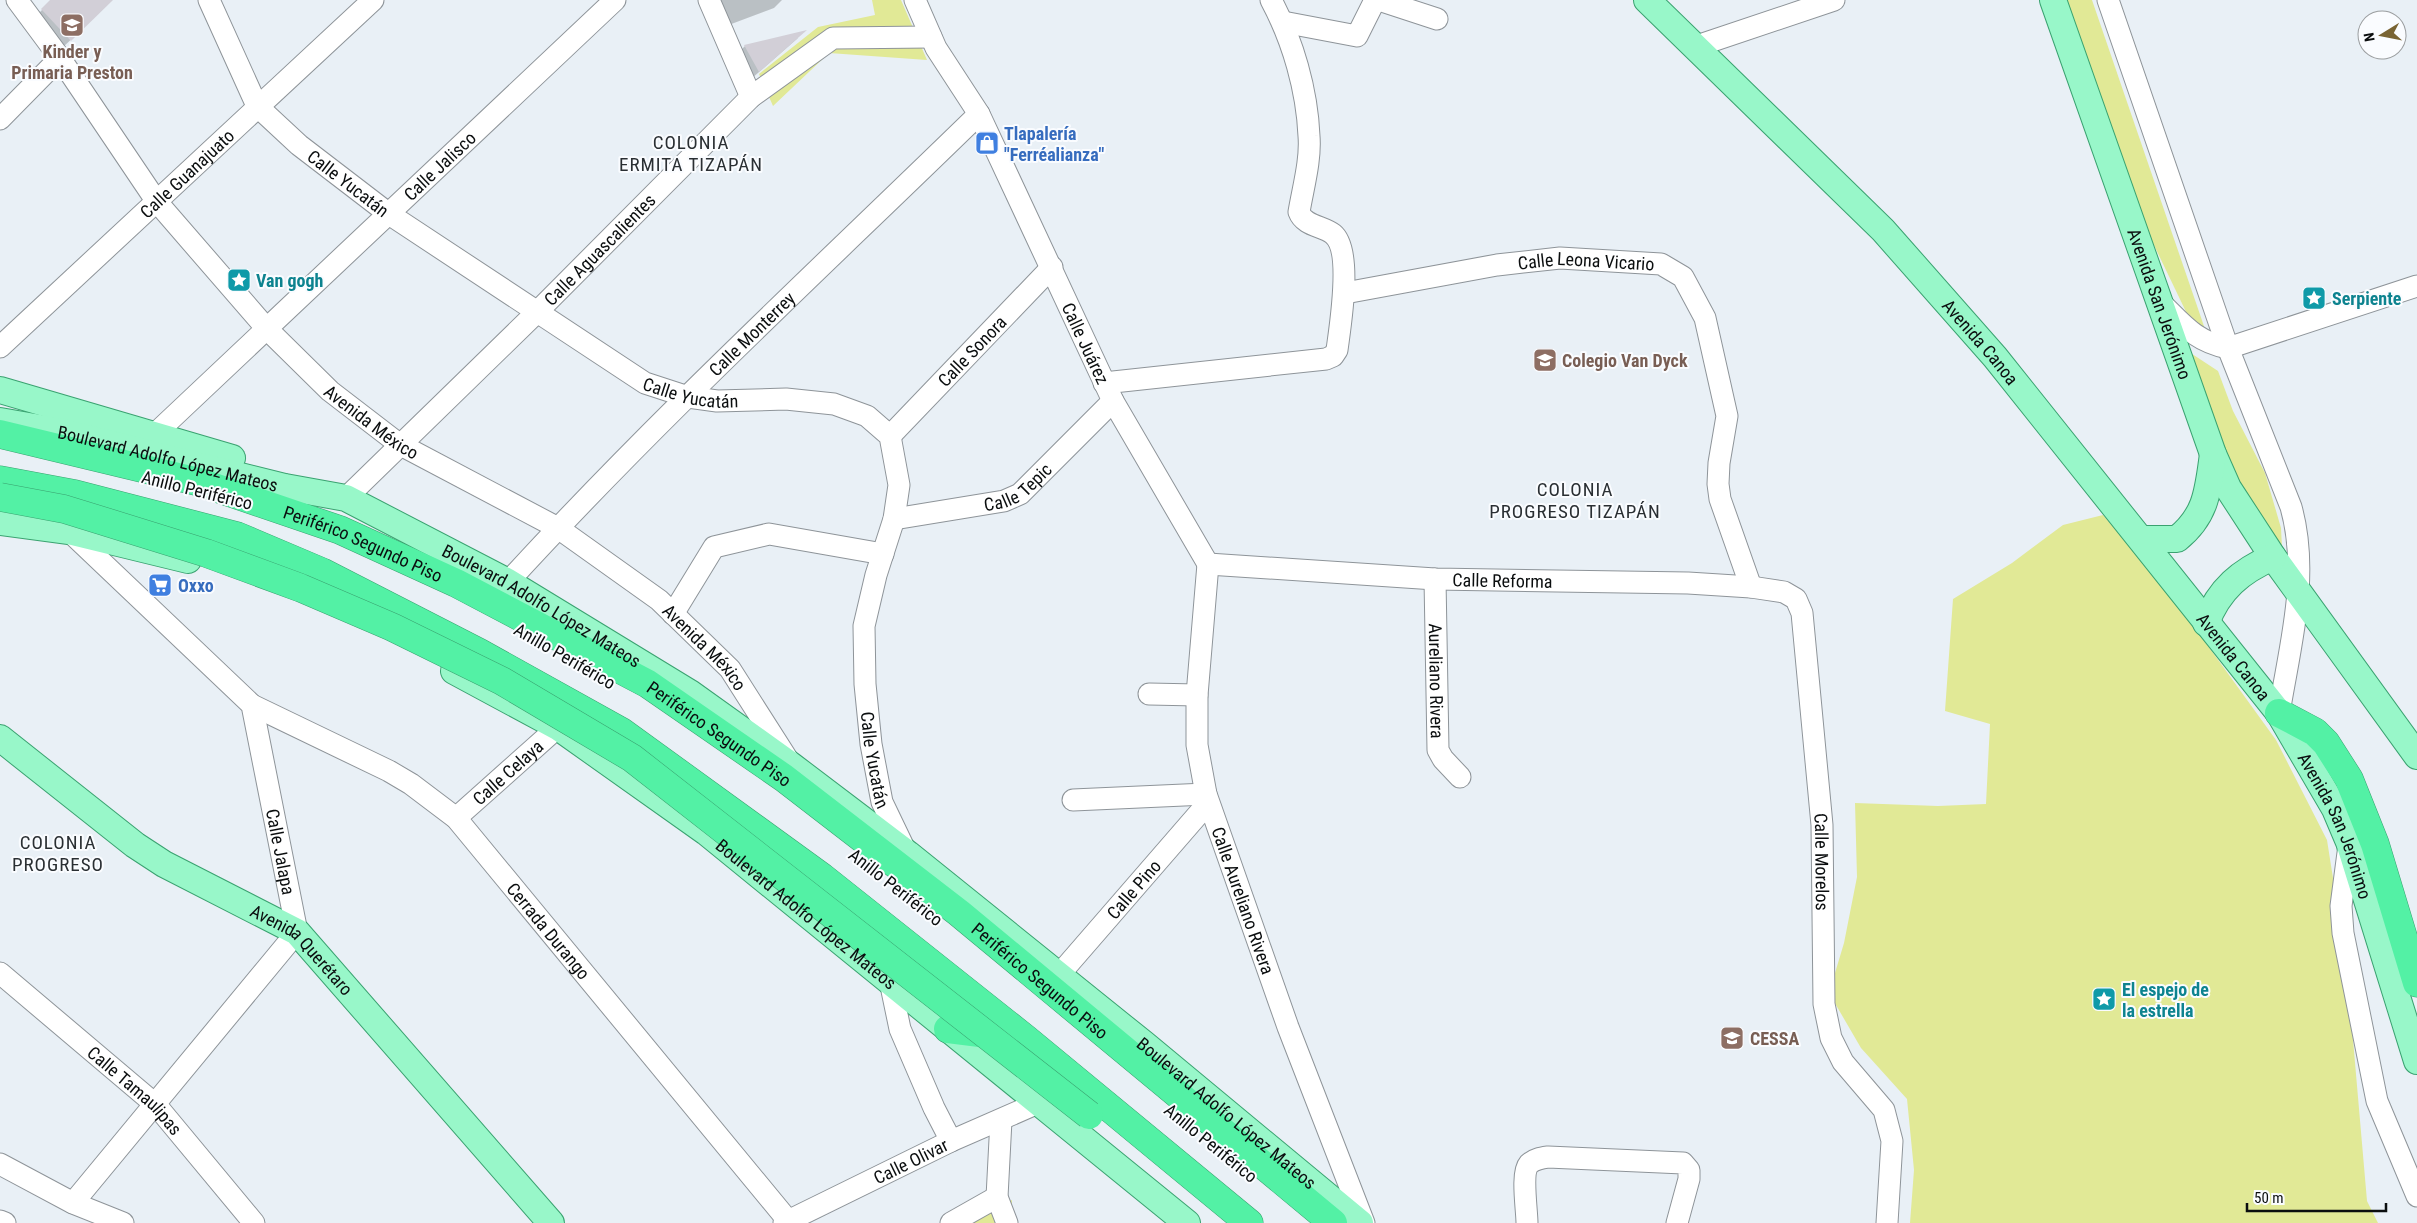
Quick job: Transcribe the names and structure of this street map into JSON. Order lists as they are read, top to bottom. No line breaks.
{"streets":{"highway":["Anillo Periférico","Periférico Segundo Piso"],"main road":["Avenida San Jerónimo","Avenida Canoa","Boulevard Adolfo López Mateos","Avenida Querétaro"],"street":["Calle Jalisco","Calle Guanajuato","Calle Yucatán","Calle Aguascalientes","Calle Leona Vicario","Calle Monterrey","Calle Juárez","Calle Sonora","Avenida México","Calle Tepic","Calle Reforma","Aureliano Rivera","Calle Celaya","Calle Jalapa","Calle Morelos","Calle Pino","Calle Aureliano Rivera","Cerrada Durango","Calle Tamaulipas","Calle Olivar"]},"crossings":[["Calle Jalisco","Calle Yucatán"],["Calle Jalisco","Avenida México"],["Calle Guanajuato","Calle Yucatán"],["Calle Guanajuato","Avenida México"],["Calle Yucatán","Calle Aguascalientes"],["Calle Yucatán","Calle Monterrey"],["Calle Yucatán","Calle Sonora"],["Calle Yucatán","Boulevard Adolfo López Mateos"],["Calle Yucatán","Calle Tepic"],["Calle Aguascalientes","Calle Juárez"],["Calle Aguascalientes","Avenida México"],["Calle Aguascalientes","Boulevard Adolfo López Mateos"],["Calle Leona Vicario","Calle Reforma"],["Avenida San Jerónimo","Avenida Canoa"],["Calle Monterrey","Calle Juárez"],["Calle Monterrey","Avenida México"],["Calle Monterrey","Boulevard Adolfo López Mateos"],["Calle Juárez","Calle Sonora"],["Calle Juárez","Calle Tepic"],["Calle Juárez","Calle Reforma"],["Calle Juárez","Calle Aureliano Rivera"],["Avenida México","Boulevard Adolfo López Mateos"],["Boulevard Adolfo López Mateos","Calle Celaya"],["Boulevard Adolfo López Mateos","Calle Pino"],["Boulevard Adolfo López Mateos","Calle Olivar"],["Calle Reforma","Aureliano Rivera"],["Calle Reforma","Calle Morelos"],["Calle Reforma","Calle Aureliano Rivera"],["Calle Celaya","Cerrada Durango"],["Calle Jalapa","Cerrada Durango"],["Calle Jalapa","Avenida Querétaro"],["Calle Pino","Calle Aureliano Rivera"],["Cerrada Durango","Calle Olivar"]],"districts":["COLONIA ERMITA TIZAPÁN","COLONIA PROGRESO TIZAPÁN","COLONIA PROGRESO"],"places":{"school or university":["Kinder y Primaria Preston","Colegio Van Dyck","CESSA"],"shop":["Tlapalería \"Ferréalianza\""],"place":["Van gogh","Serpiente","El espejo de la estrella"],"supermarket":["Oxxo"]},"scale_bar":"50 m","north":"left"}
